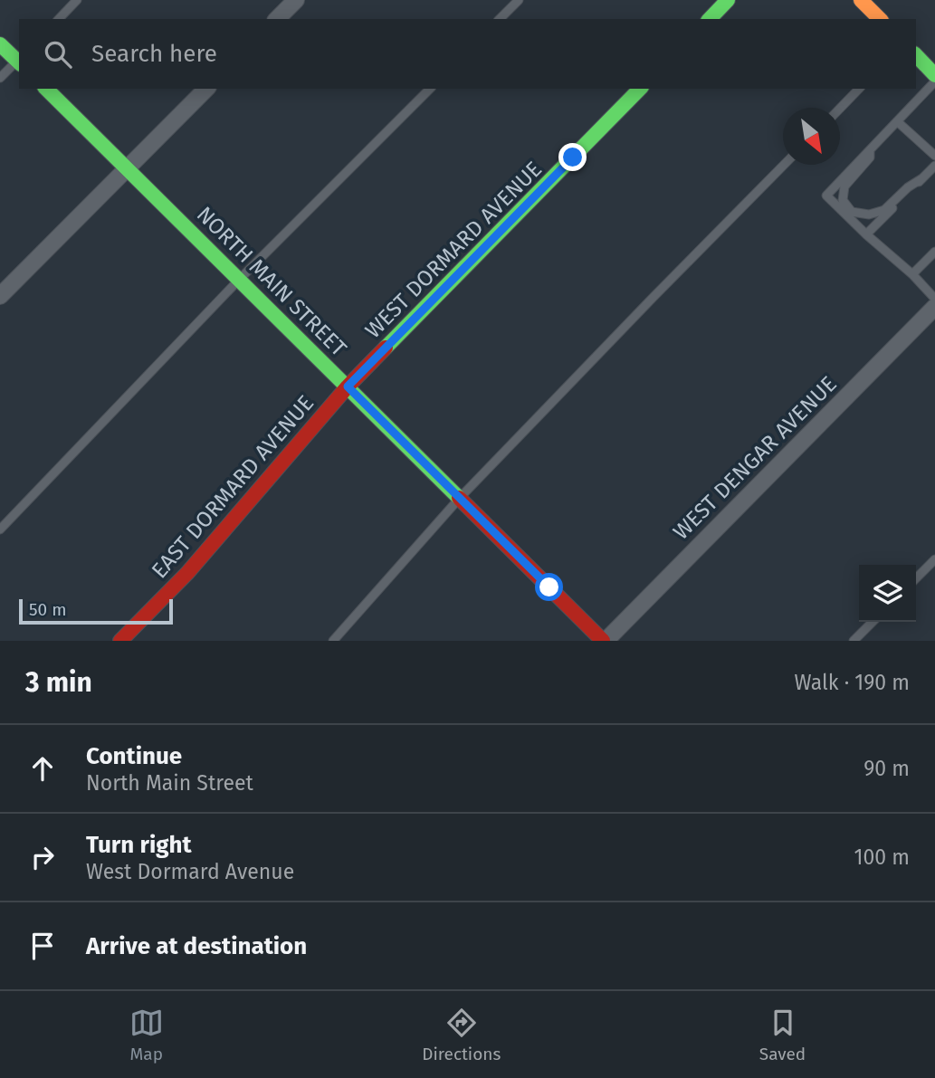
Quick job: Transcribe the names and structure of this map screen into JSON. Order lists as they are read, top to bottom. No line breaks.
{"streets":{"main road":["WEST DORMARD AVENUE","NORTH MAIN STREET","EAST DORMARD AVENUE"],"street":["WEST DENGAR AVENUE"]},"crossings":[["WEST DORMARD AVENUE","NORTH MAIN STREET"],["WEST DORMARD AVENUE","EAST DORMARD AVENUE"],["NORTH MAIN STREET","WEST DENGAR AVENUE"],["NORTH MAIN STREET","EAST DORMARD AVENUE"]],"scale_bar":"50 m","north":"bottom right","page":{"search":"Search here","scale":"50 m","heading":["3 min","Walk · 190 m"],"list":[["Continue","North Main Street","90 m"],["Turn right","West Dormard Avenue","100 m"],"Arrive at destination"],"nav":["Map","Directions","Saved"]}}
